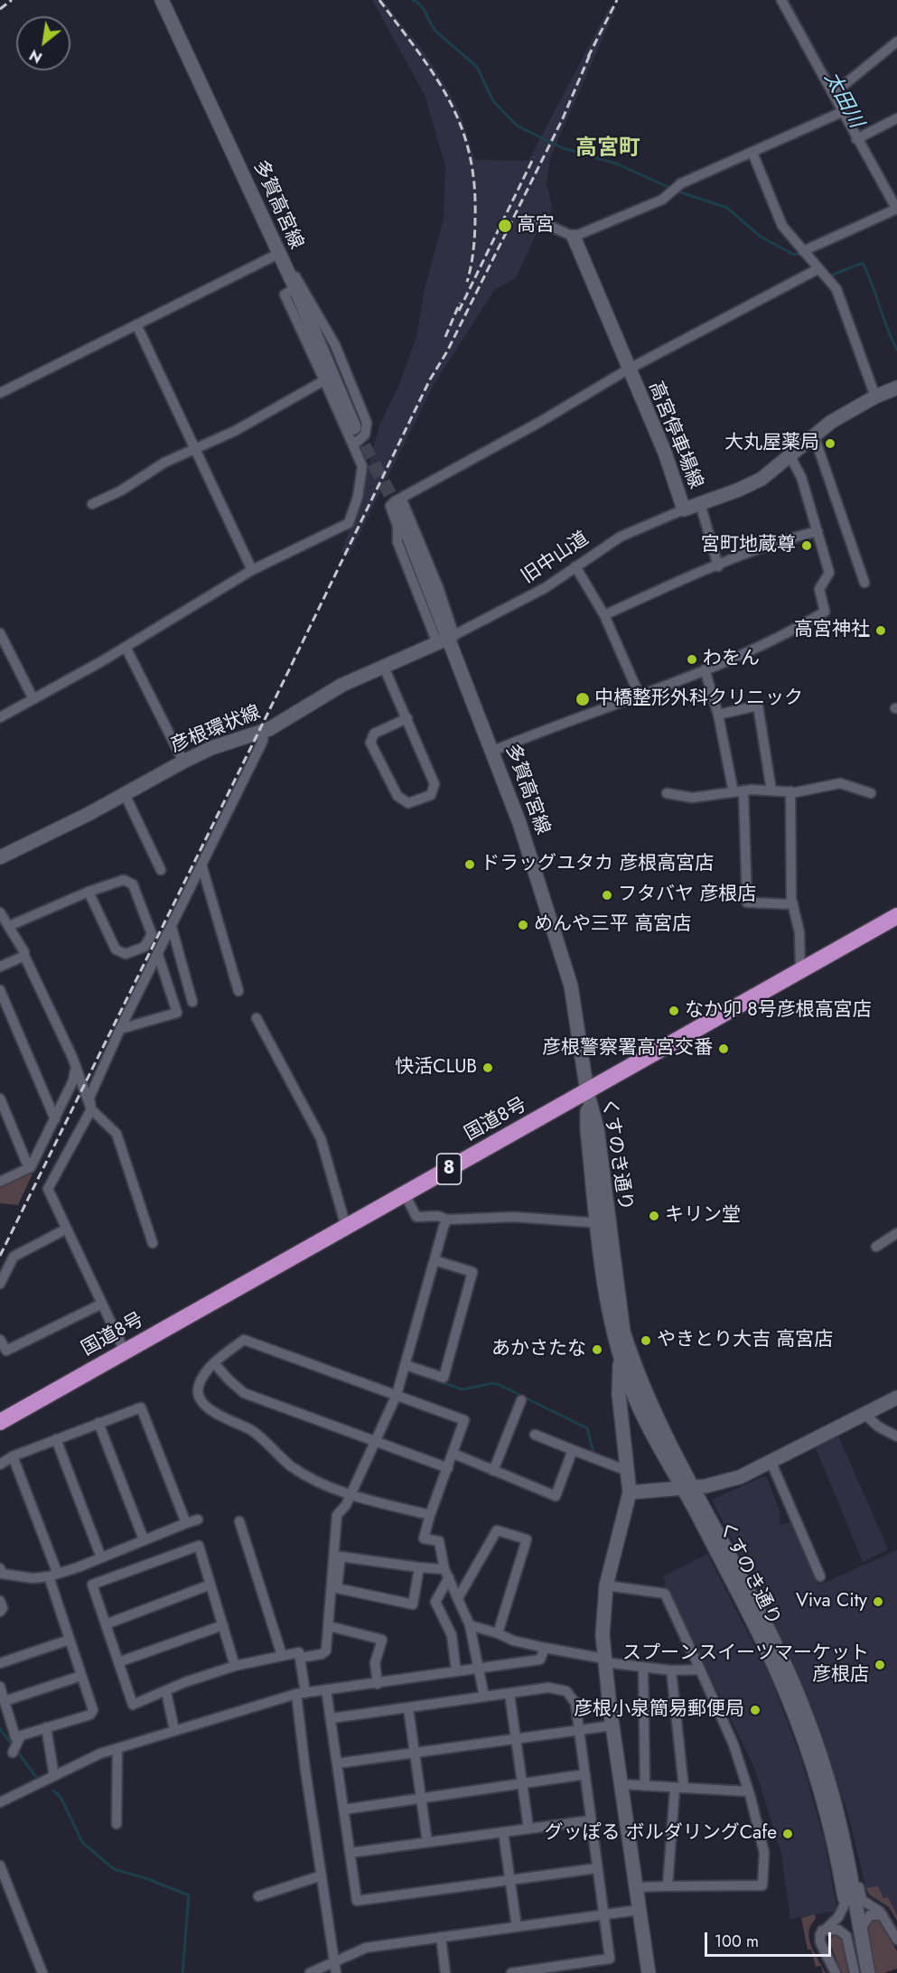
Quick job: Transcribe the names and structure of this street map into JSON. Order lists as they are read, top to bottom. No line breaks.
{"streets":{"highway":["国道8号","8"],"main road":["多賀高宮線","高宮停車場線","彦根環状線","くすのき通り"],"street":["旧中山道"]},"crossings":[["多賀高宮線","旧中山道"],["多賀高宮線","彦根環状線"],["多賀高宮線","国道8号"],["多賀高宮線","くすのき通り"],["高宮停車場線","旧中山道"],["旧中山道","彦根環状線"],["国道8号","くすのき通り"]],"districts":["高宮町"],"water":["太田川"],"places":["高宮","大丸屋薬局","宮町地蔵尊","高宮神社","わをん","中橋整形外科クリニック","ドラッグユタカ 彦根高宮店","フタバヤ 彦根店","めんや三平 高宮店","なか卯 8号彦根高宮店","彦根警察署高宮交番","快活CLUB","キリン堂","やきとり大吉 高宮店","あかさたな","Viva City","スプーンスイーツマーケット 彦根店","彦根小泉簡易郵便局","グッぽる ボルダリングCafe"],"scale_bar":"100 m","north":"bottom left"}
